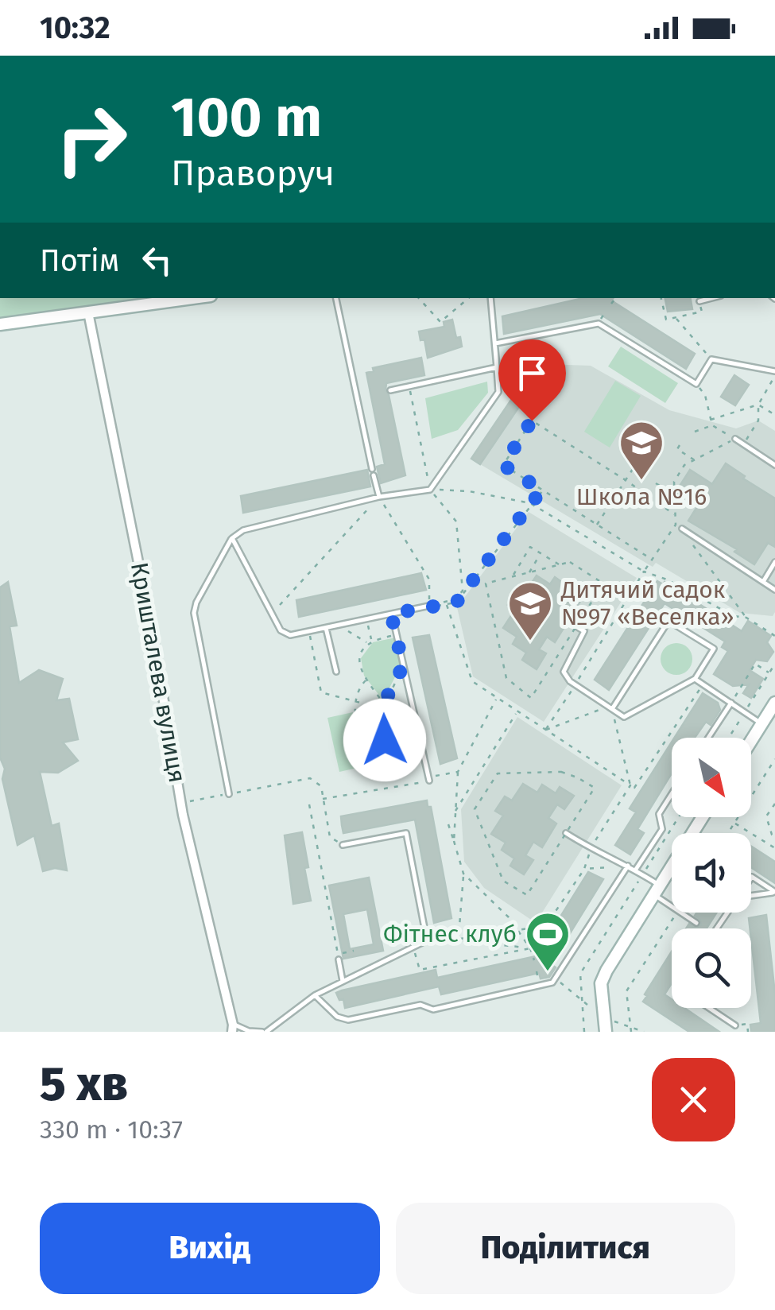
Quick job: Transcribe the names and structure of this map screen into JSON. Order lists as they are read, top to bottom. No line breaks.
{"streets":{"street":["Кришталева вулиця"]},"places":{"school or university":["Школа №16","Дитячий садок №97 «Веселка»"],"sports":["Фітнес клуб"]},"north":"bottom right","page":{"status":"10:32","turn":["100 m","Праворуч"],"then":"Потім","heading":["5 хв","330 m · 10:37"],"buttons":["Вихід","Поділитися"]}}
